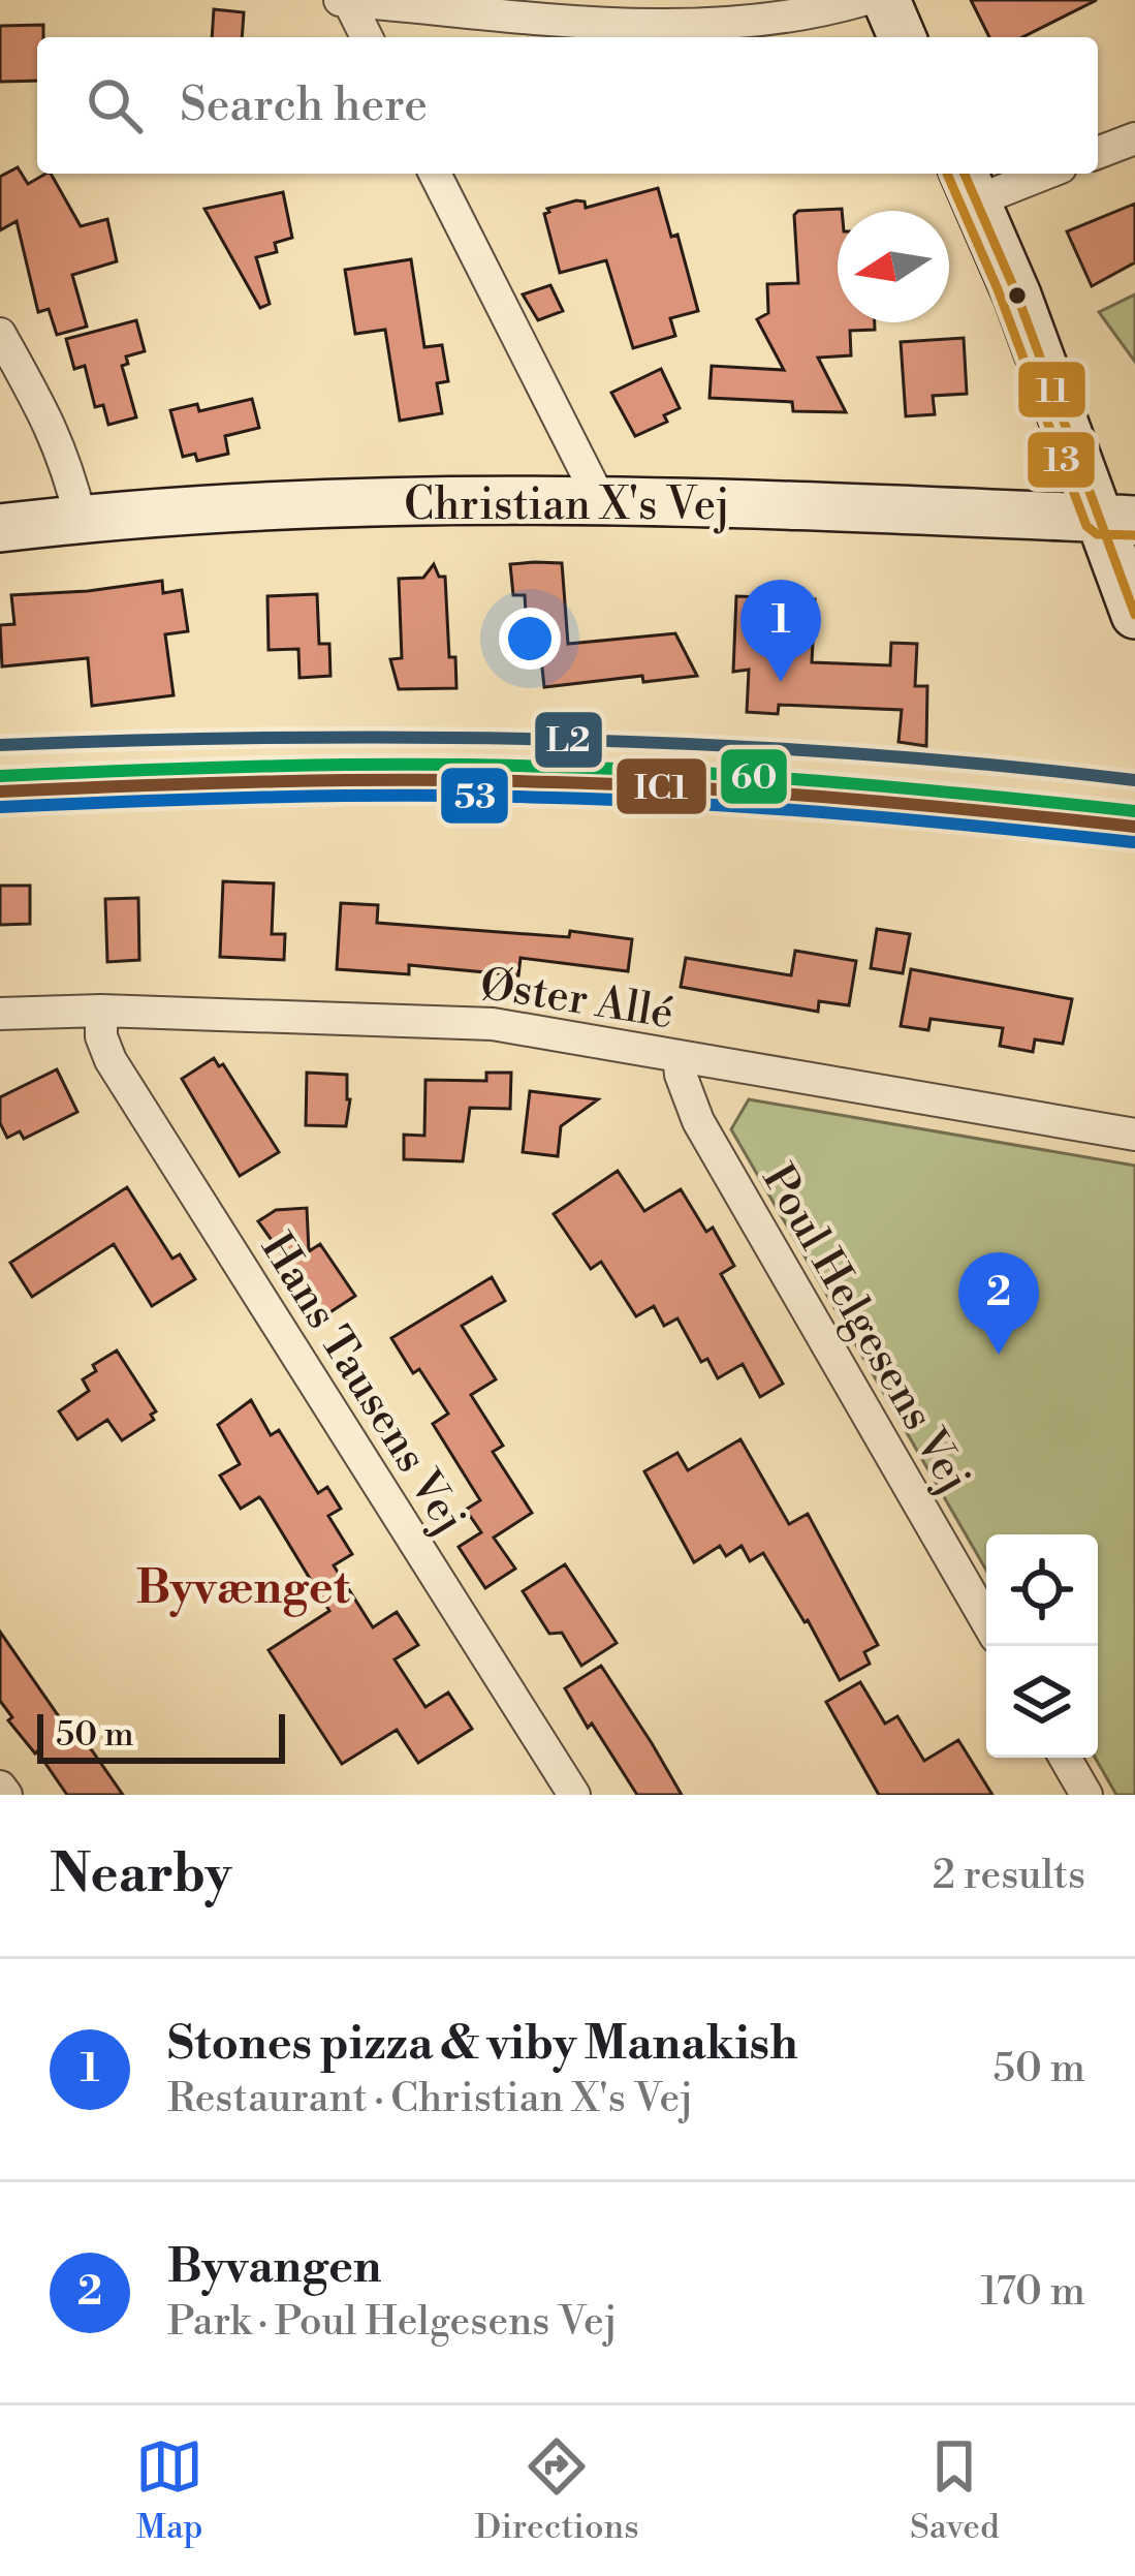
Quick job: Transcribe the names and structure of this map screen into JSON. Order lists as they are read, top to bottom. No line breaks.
{"streets":{"street":["Christian X's Vej","Øster Allé","Poul Helgesens Vej","Hans Tausens Vej"]},"crossings":[["Øster Allé","Poul Helgesens Vej"],["Øster Allé","Hans Tausens Vej"]],"districts":["Byvænget"],"lines":["transit line 11","transit line 13","transit line L2","transit line 60","transit line IC1","transit line 53"],"scale_bar":"50 m","north":"left","page":{"search":"Search here","pins":["1","2"],"scale":"50 m","heading":["Nearby","2 results"],"list":[{"mark":"1","name":"Stones pizza & viby Manakish","note":"Restaurant · Christian X's Vej","value":"50 m"},{"mark":"2","name":"Byvangen","note":"Park · Poul Helgesens Vej","value":"170 m"}],"nav":["Map","Directions","Saved"]}}
